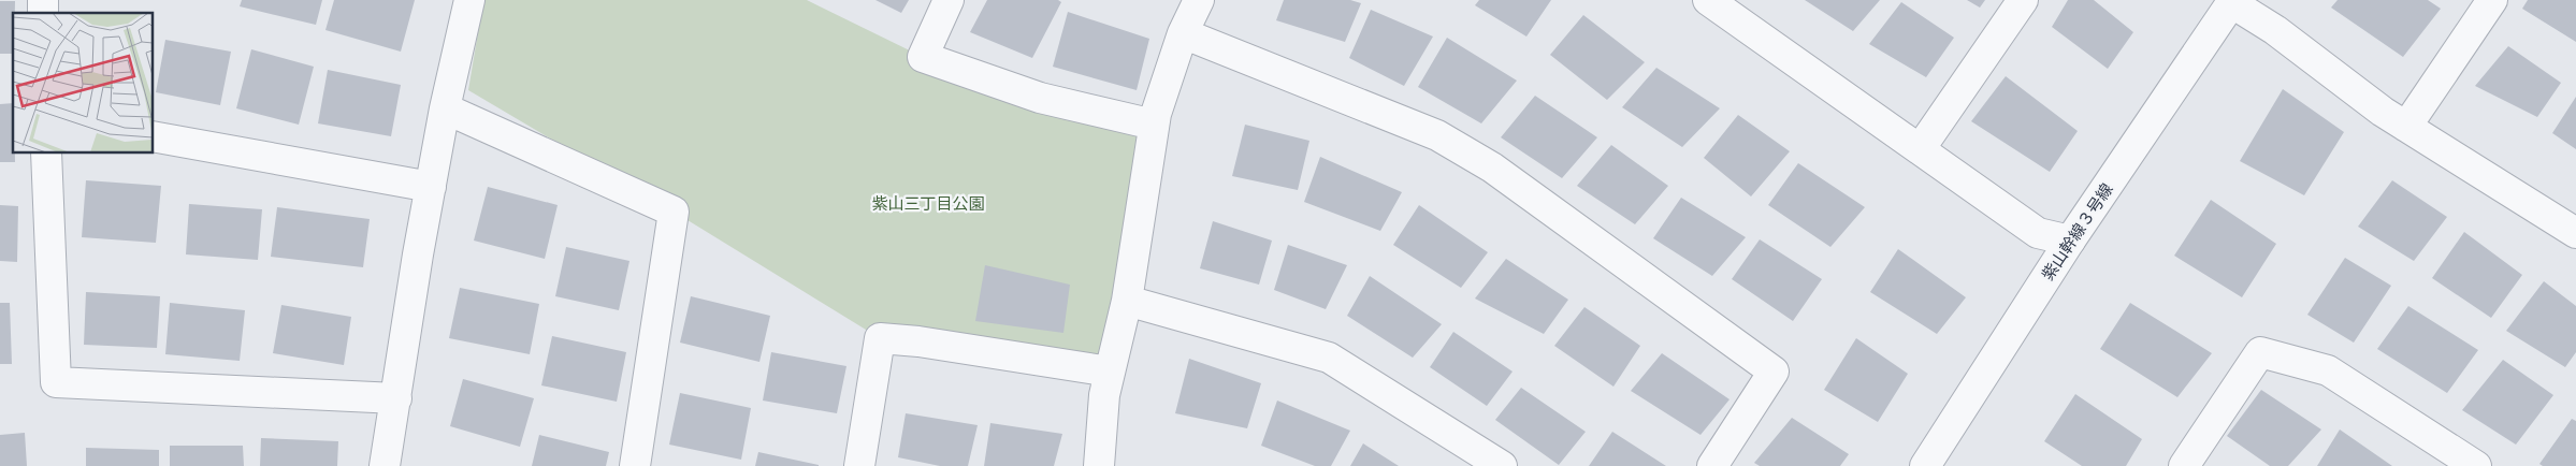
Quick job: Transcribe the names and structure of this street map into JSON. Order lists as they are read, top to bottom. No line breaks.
{"streets":{"street":["紫山幹線３号線"]},"parks":["紫山三丁目公園"]}
